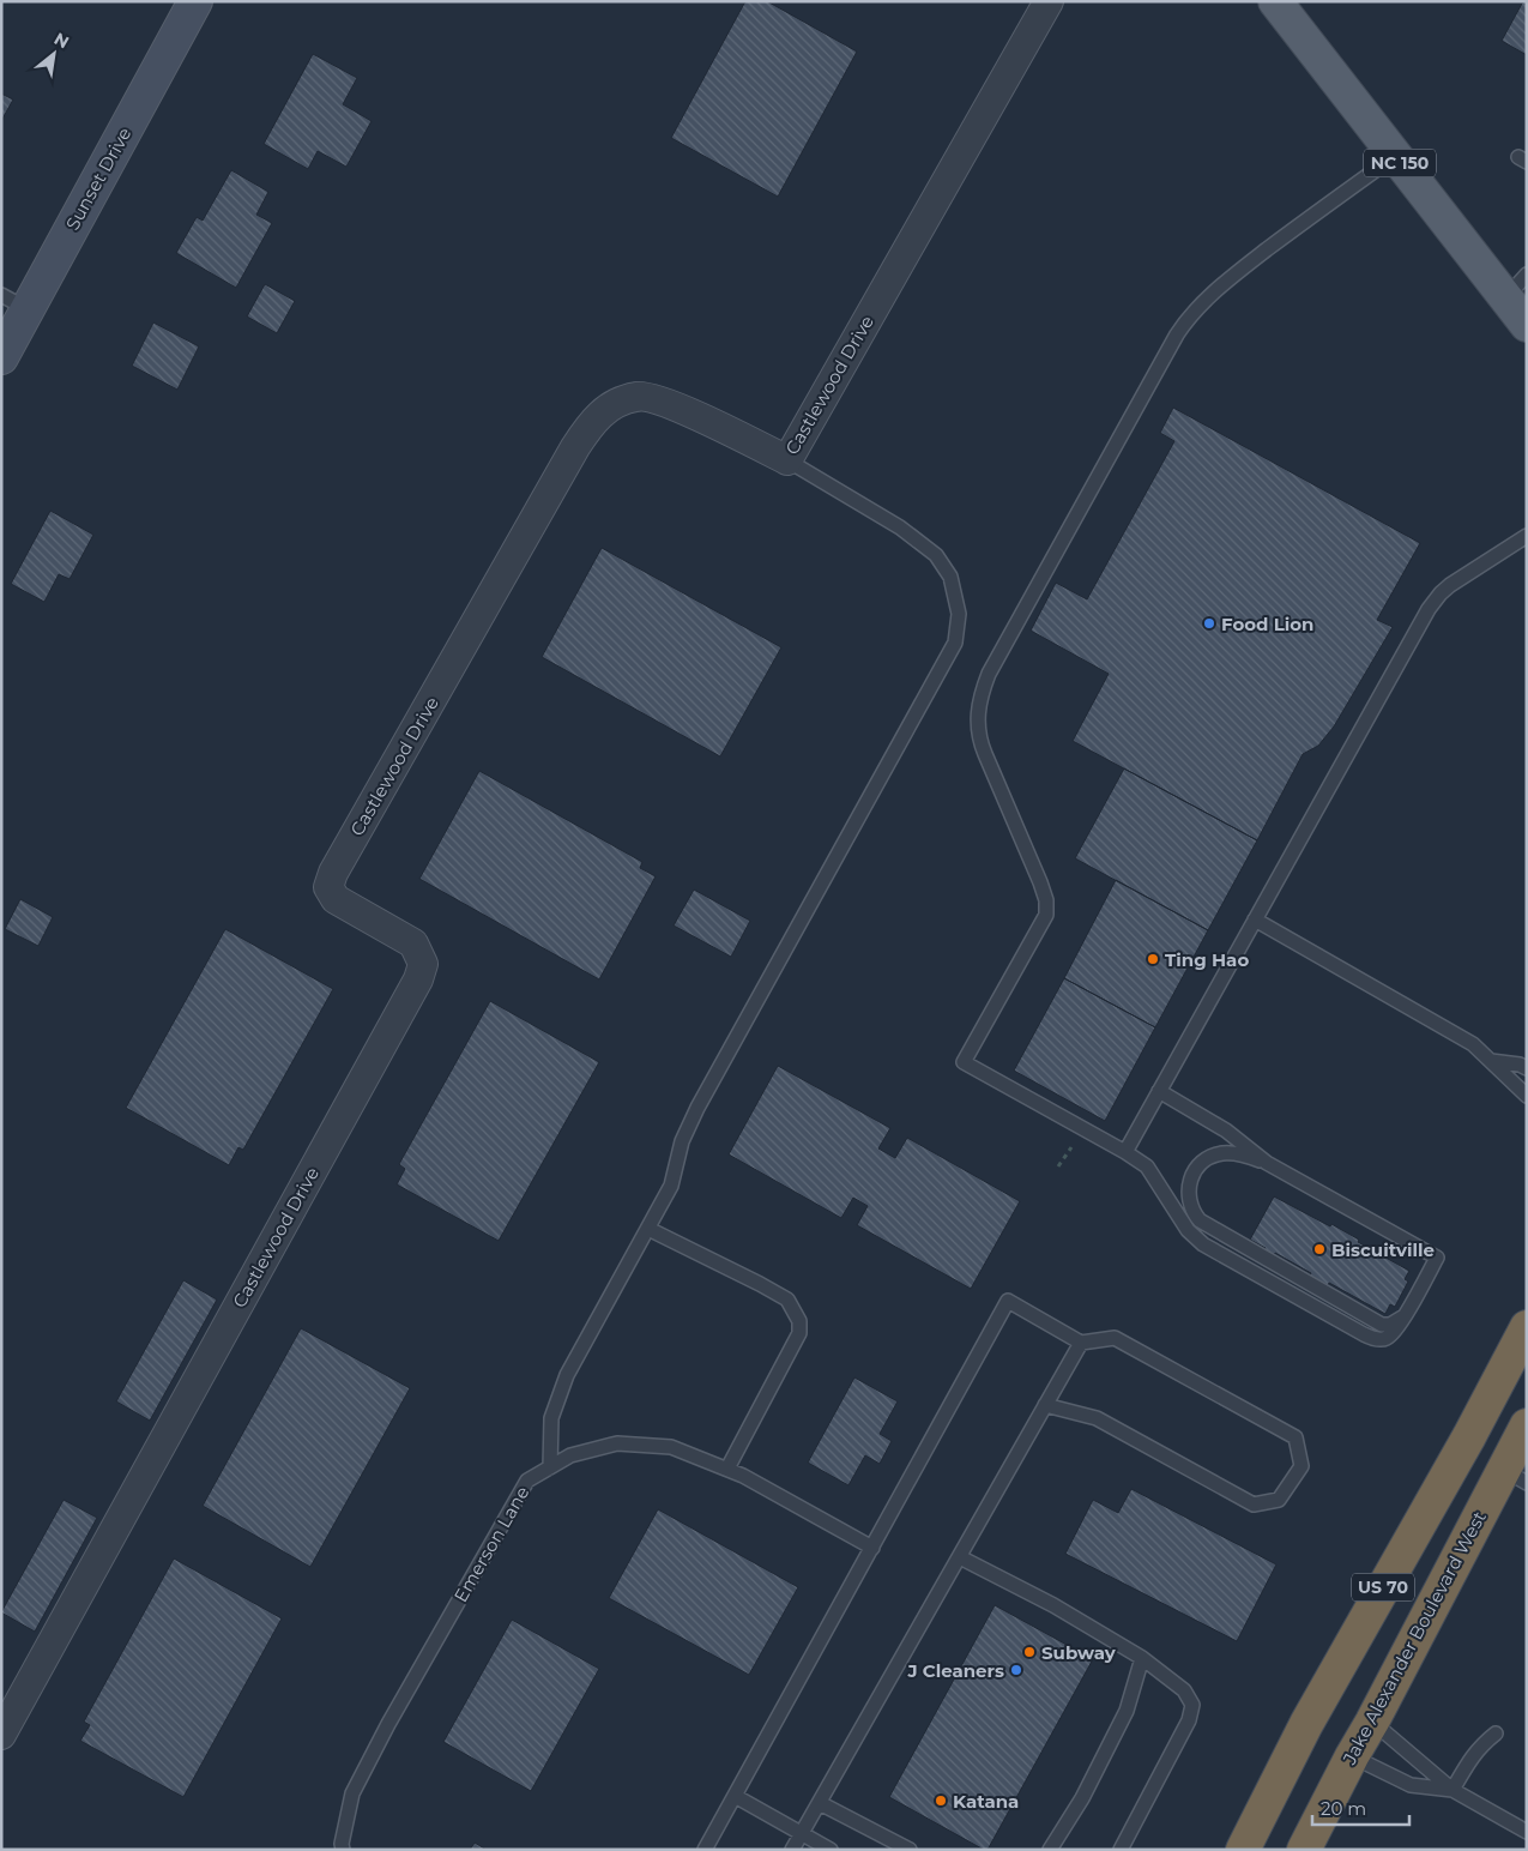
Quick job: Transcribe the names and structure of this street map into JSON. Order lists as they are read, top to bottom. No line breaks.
{"streets":{"highway":["US 70","Jake Alexander Boulevard West"],"main road":["NC 150"],"street":["Sunset Drive","Castlewood Drive"],"lane":["Emerson Lane"]},"places":["Food Lion","Ting Hao","Biscuitville","Subway","J Cleaners","Katana"],"scale_bar":"20 m","north":"top right"}
